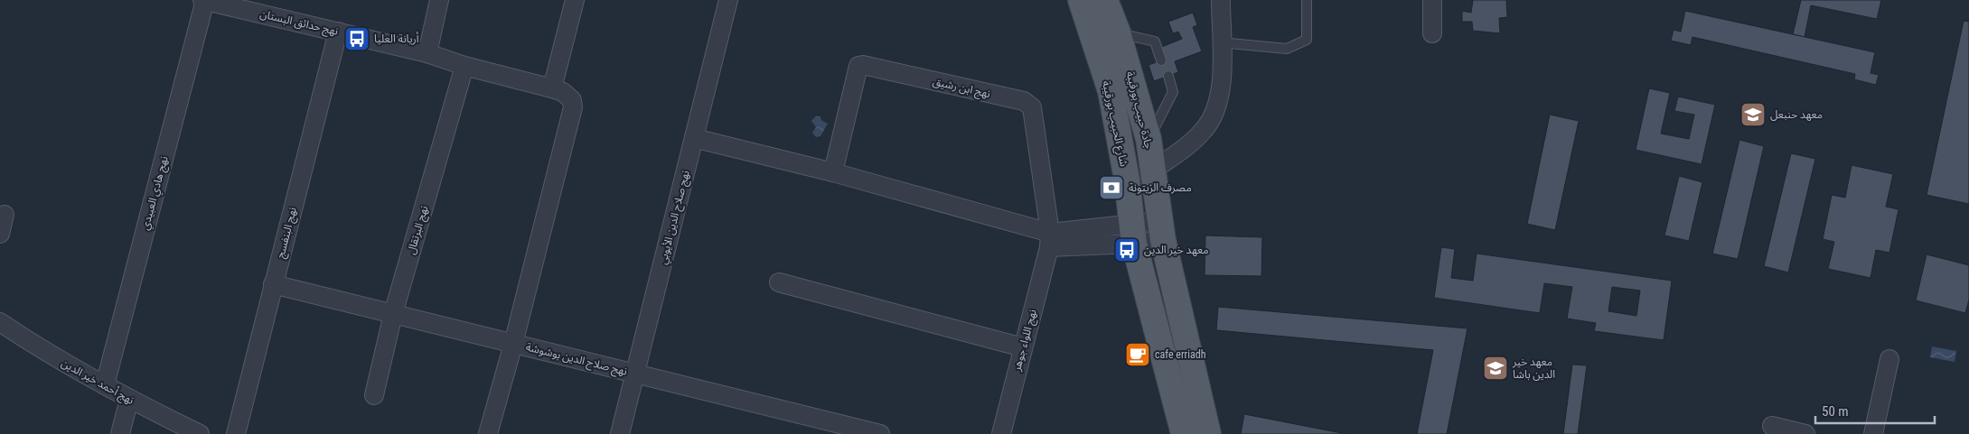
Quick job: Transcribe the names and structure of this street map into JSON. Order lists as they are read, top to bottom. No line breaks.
{"streets":{"main road":["جادة حبيب بورقيبة","شارع الحبيب بورقيبة"],"street":["نهج حدائق البستان","نهج ابن رشيق","نهج هادي العبيدي","نهج صلاح الدين الأيوبي","نهج البرتقال","نهج البنفسج","نهج اللواء جوهر","نهج صلاح الدين بوشوشة","نهج أحمد خير الدين"]},"crossings":[["نهج حدائق البستان","نهج هادي العبيدي"],["نهج حدائق البستان","نهج البرتقال"],["نهج حدائق البستان","نهج البنفسج"],["نهج حدائق البستان","نهج صلاح الدين بوشوشة"],["نهج ابن رشيق","نهج اللواء جوهر"],["نهج هادي العبيدي","نهج أحمد خير الدين"],["نهج صلاح الدين الأيوبي","نهج صلاح الدين بوشوشة"],["نهج البرتقال","نهج صلاح الدين بوشوشة"],["نهج البنفسج","نهج صلاح الدين بوشوشة"]],"places":{"bus stop":["أريانة العليا","معهد خير الدين"],"school or university":["معهد حنبعل","معهد خير الدين باشا"],"bank":["مصرف الزيتونة"],"cafe":["cafe erriadh"]},"scale_bar":"50 m"}
